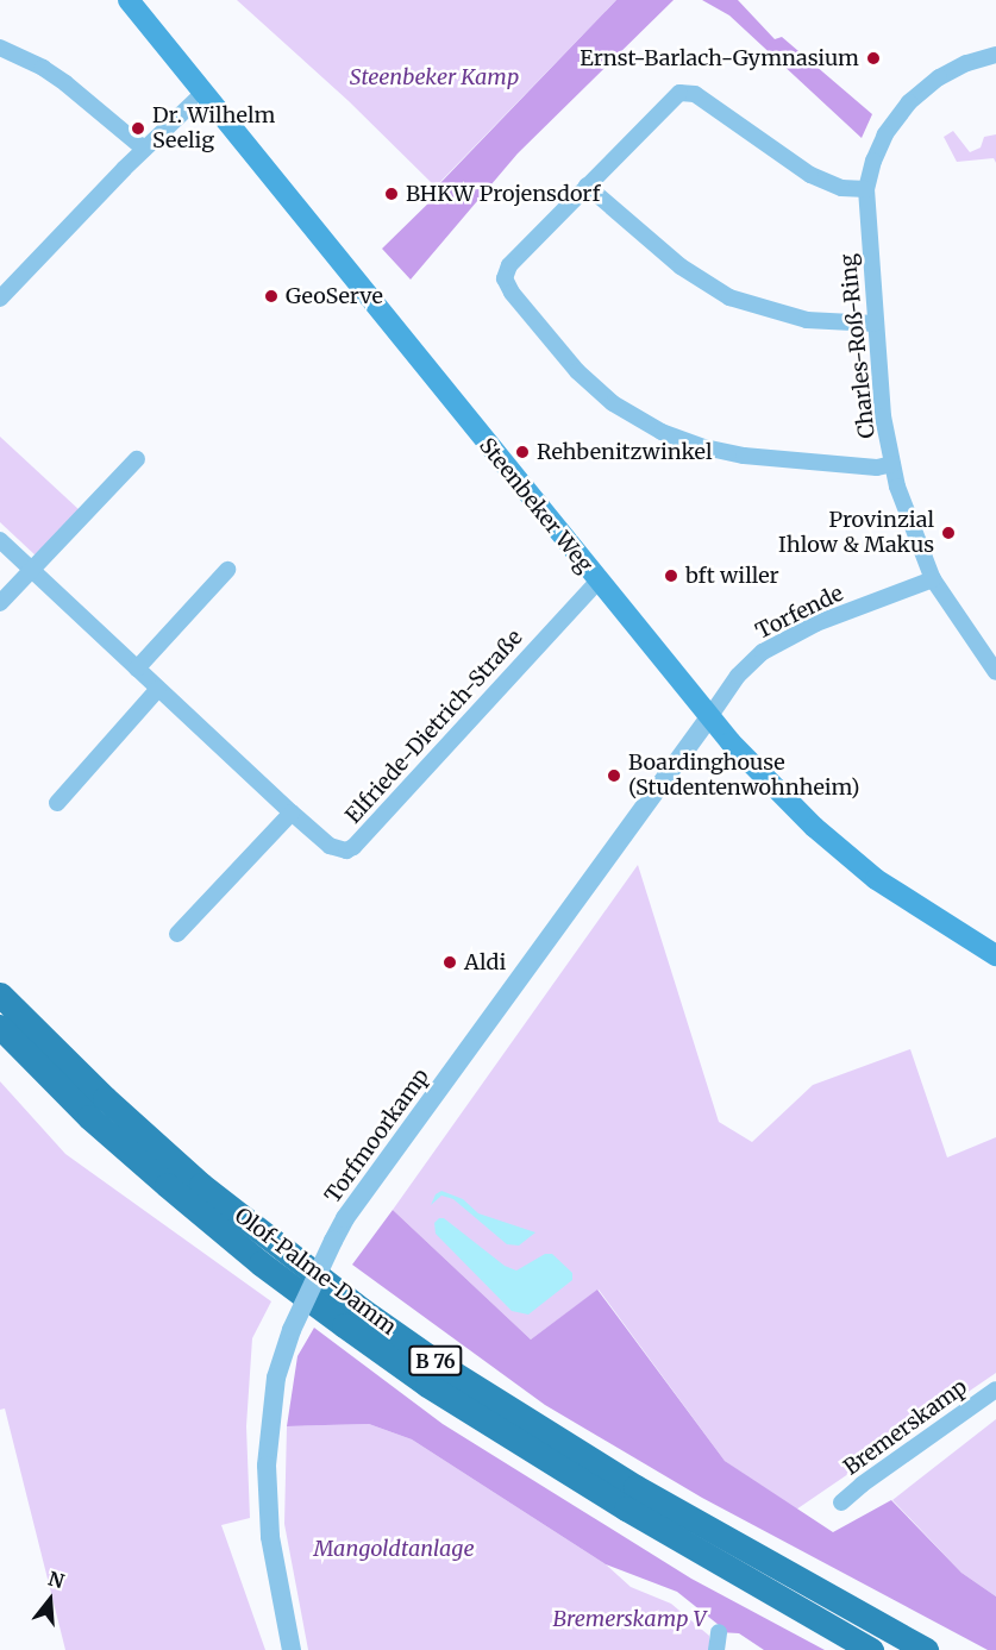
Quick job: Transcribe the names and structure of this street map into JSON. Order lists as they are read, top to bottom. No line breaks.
{"streets":{"highway":["Olof-Palme-Damm","B 76"],"main road":["Steenbeker Weg"],"street":["Charles-Roß-Ring","Torfende","Elfriede-Dietrich-Straße","Torfmoorkamp","Bremerskamp"]},"crossings":[["Charles-Roß-Ring","Torfende"],["Steenbeker Weg","Torfende"],["Steenbeker Weg","Elfriede-Dietrich-Straße"],["Steenbeker Weg","Torfmoorkamp"],["Torfende","Torfmoorkamp"]],"parks":["Steenbeker Kamp","Mangoldtanlage","Bremerskamp V"],"places":["Ernst-Barlach-Gymnasium","Dr. Wilhelm Seelig","BHKW Projensdorf","GeoServe","Rehbenitzwinkel","Provinzial Ihlow & Makus","bft willer","Boardinghouse (Studentenwohnheim)","Aldi"],"north":"top"}
